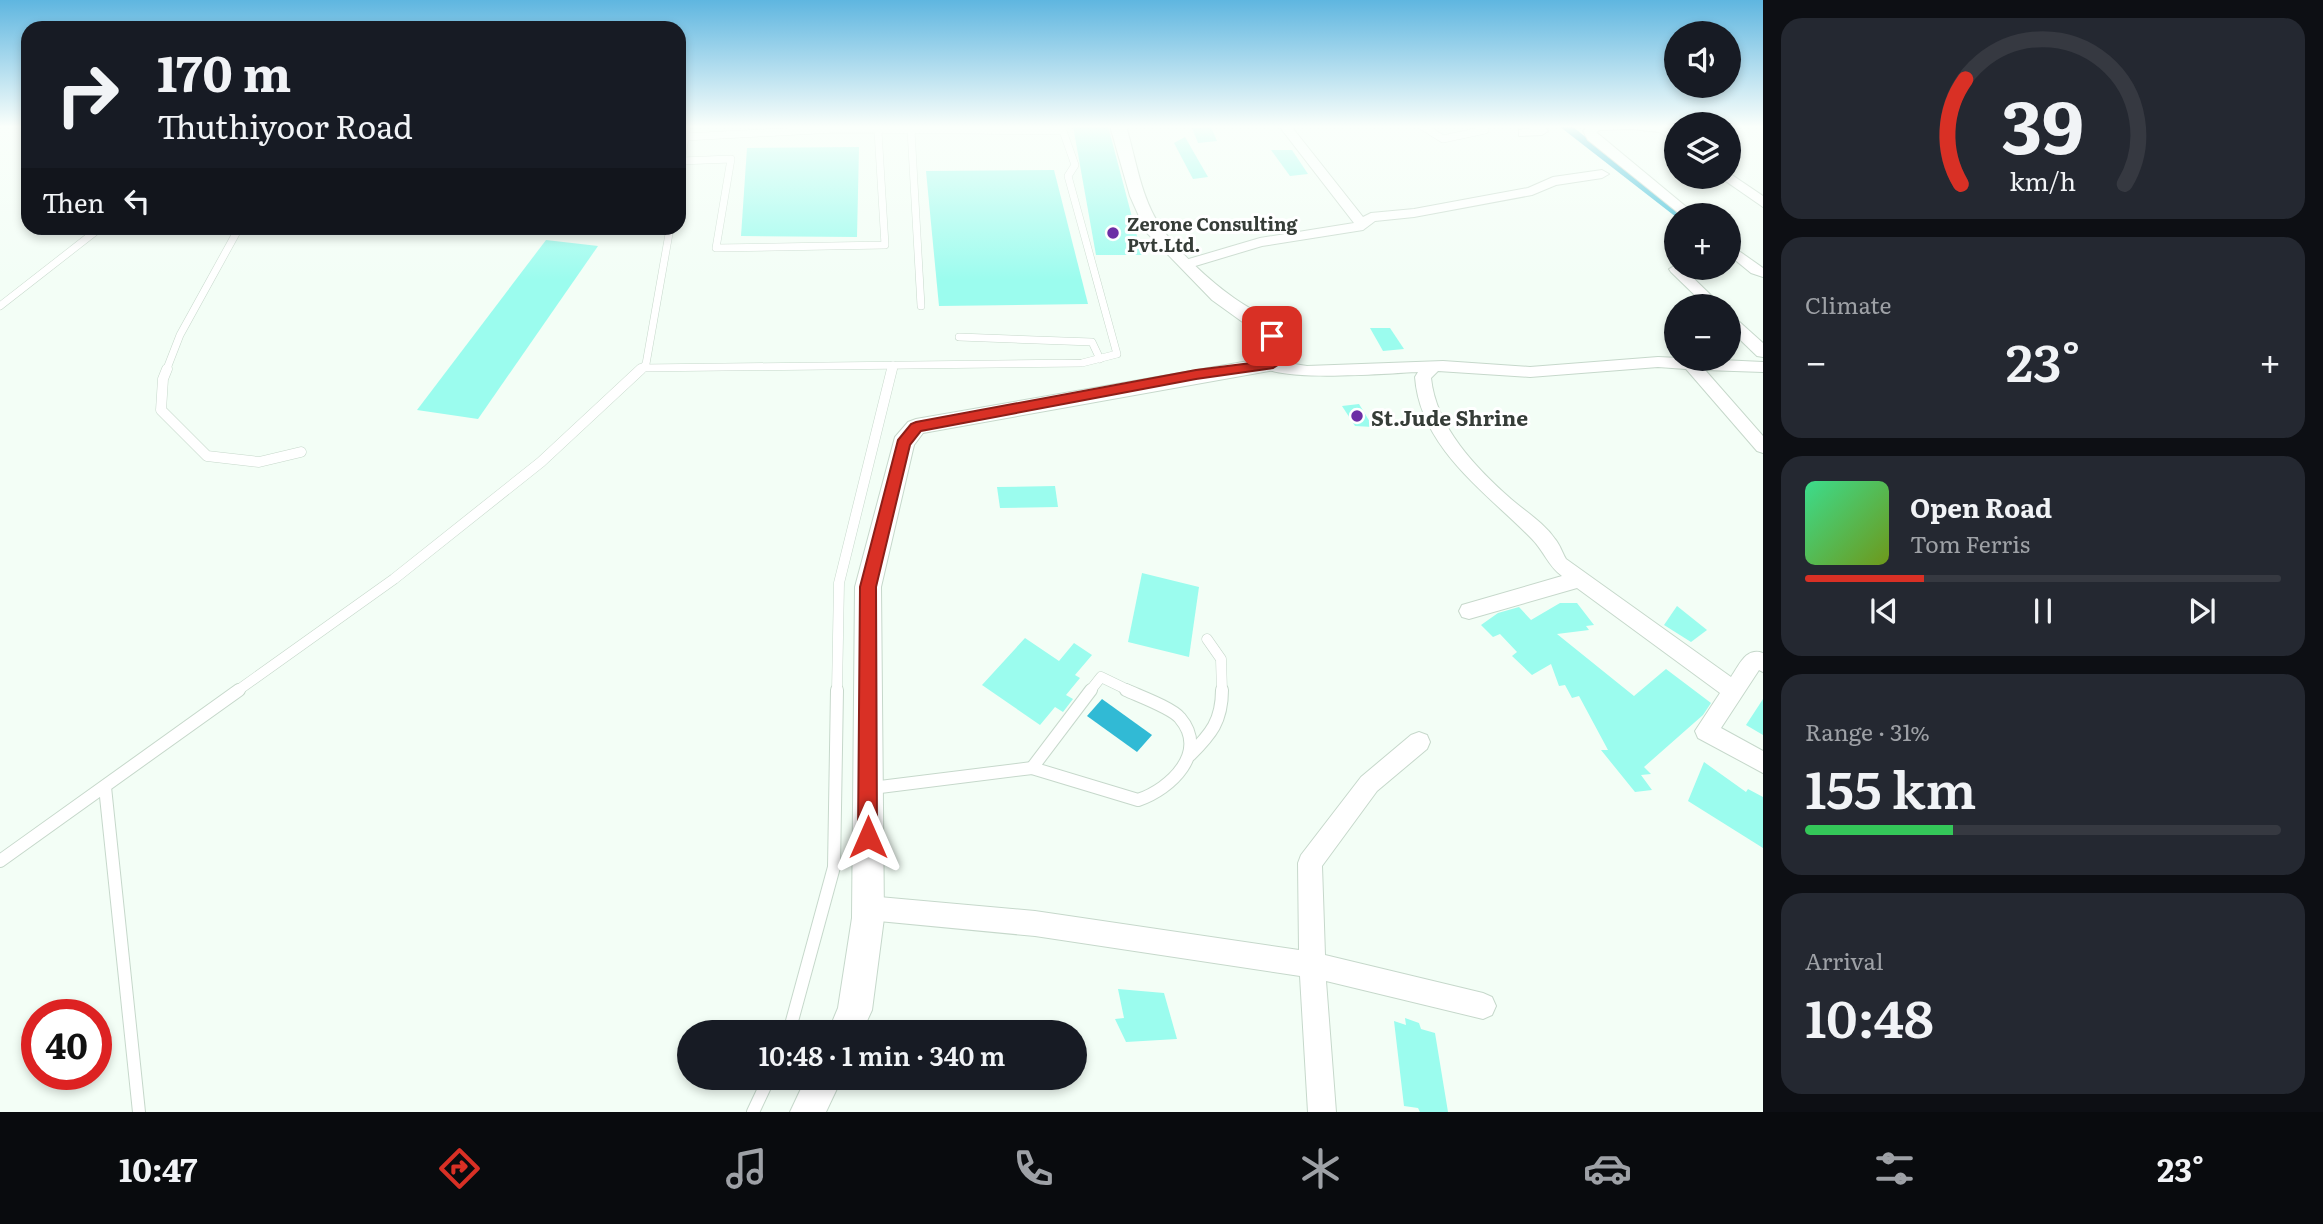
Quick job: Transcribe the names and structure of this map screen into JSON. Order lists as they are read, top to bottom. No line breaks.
{"places":["Zerone Consulting Pvt.Ltd.","St.Jude Shrine"],"page":{"map_buttons":["+","−"],"turn":["170 m","Thuthiyoor Road"],"then":"Then","tile":["Climate",["Range · 31%","155 km"],["Arrival","10:48"]],"heat":["−","23°","+"],"song":["Open Road","Tom Ferris"],"limit":"40","trip":"10:48 · 1 min · 340 m","tabs":["10:47","23°"],"gauge":["39","km/h"]}}
